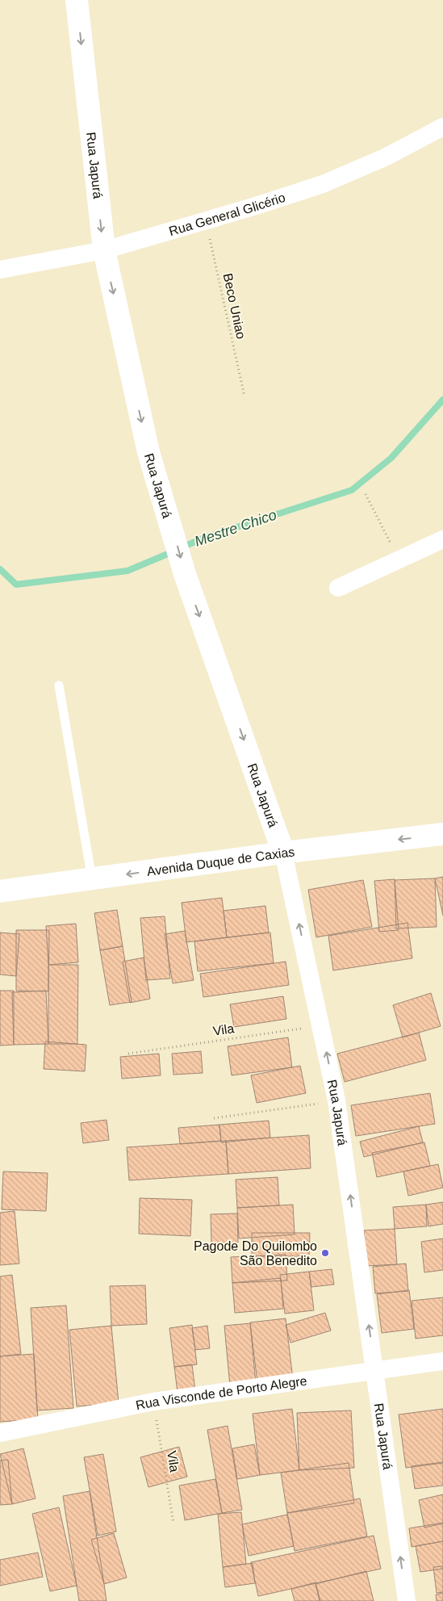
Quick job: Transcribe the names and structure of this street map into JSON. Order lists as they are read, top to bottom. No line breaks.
{"streets":{"street":["Rua Japurá","Rua General Glicério","Avenida Duque de Caxias","Rua Visconde de Porto Alegre"],"path":["Beco Uniao","Vila"]},"crossings":[["Rua Japurá","Rua General Glicério"],["Rua Japurá","Avenida Duque de Caxias"],["Rua Japurá","Vila"],["Rua Japurá","Rua Visconde de Porto Alegre"],["Rua General Glicério","Beco Uniao"],["Vila","Rua Visconde de Porto Alegre"]],"one_way":["Avenida Duque de Caxias"],"water":["Mestre Chico"],"places":["Pagode Do Quilombo São Benedito"]}
